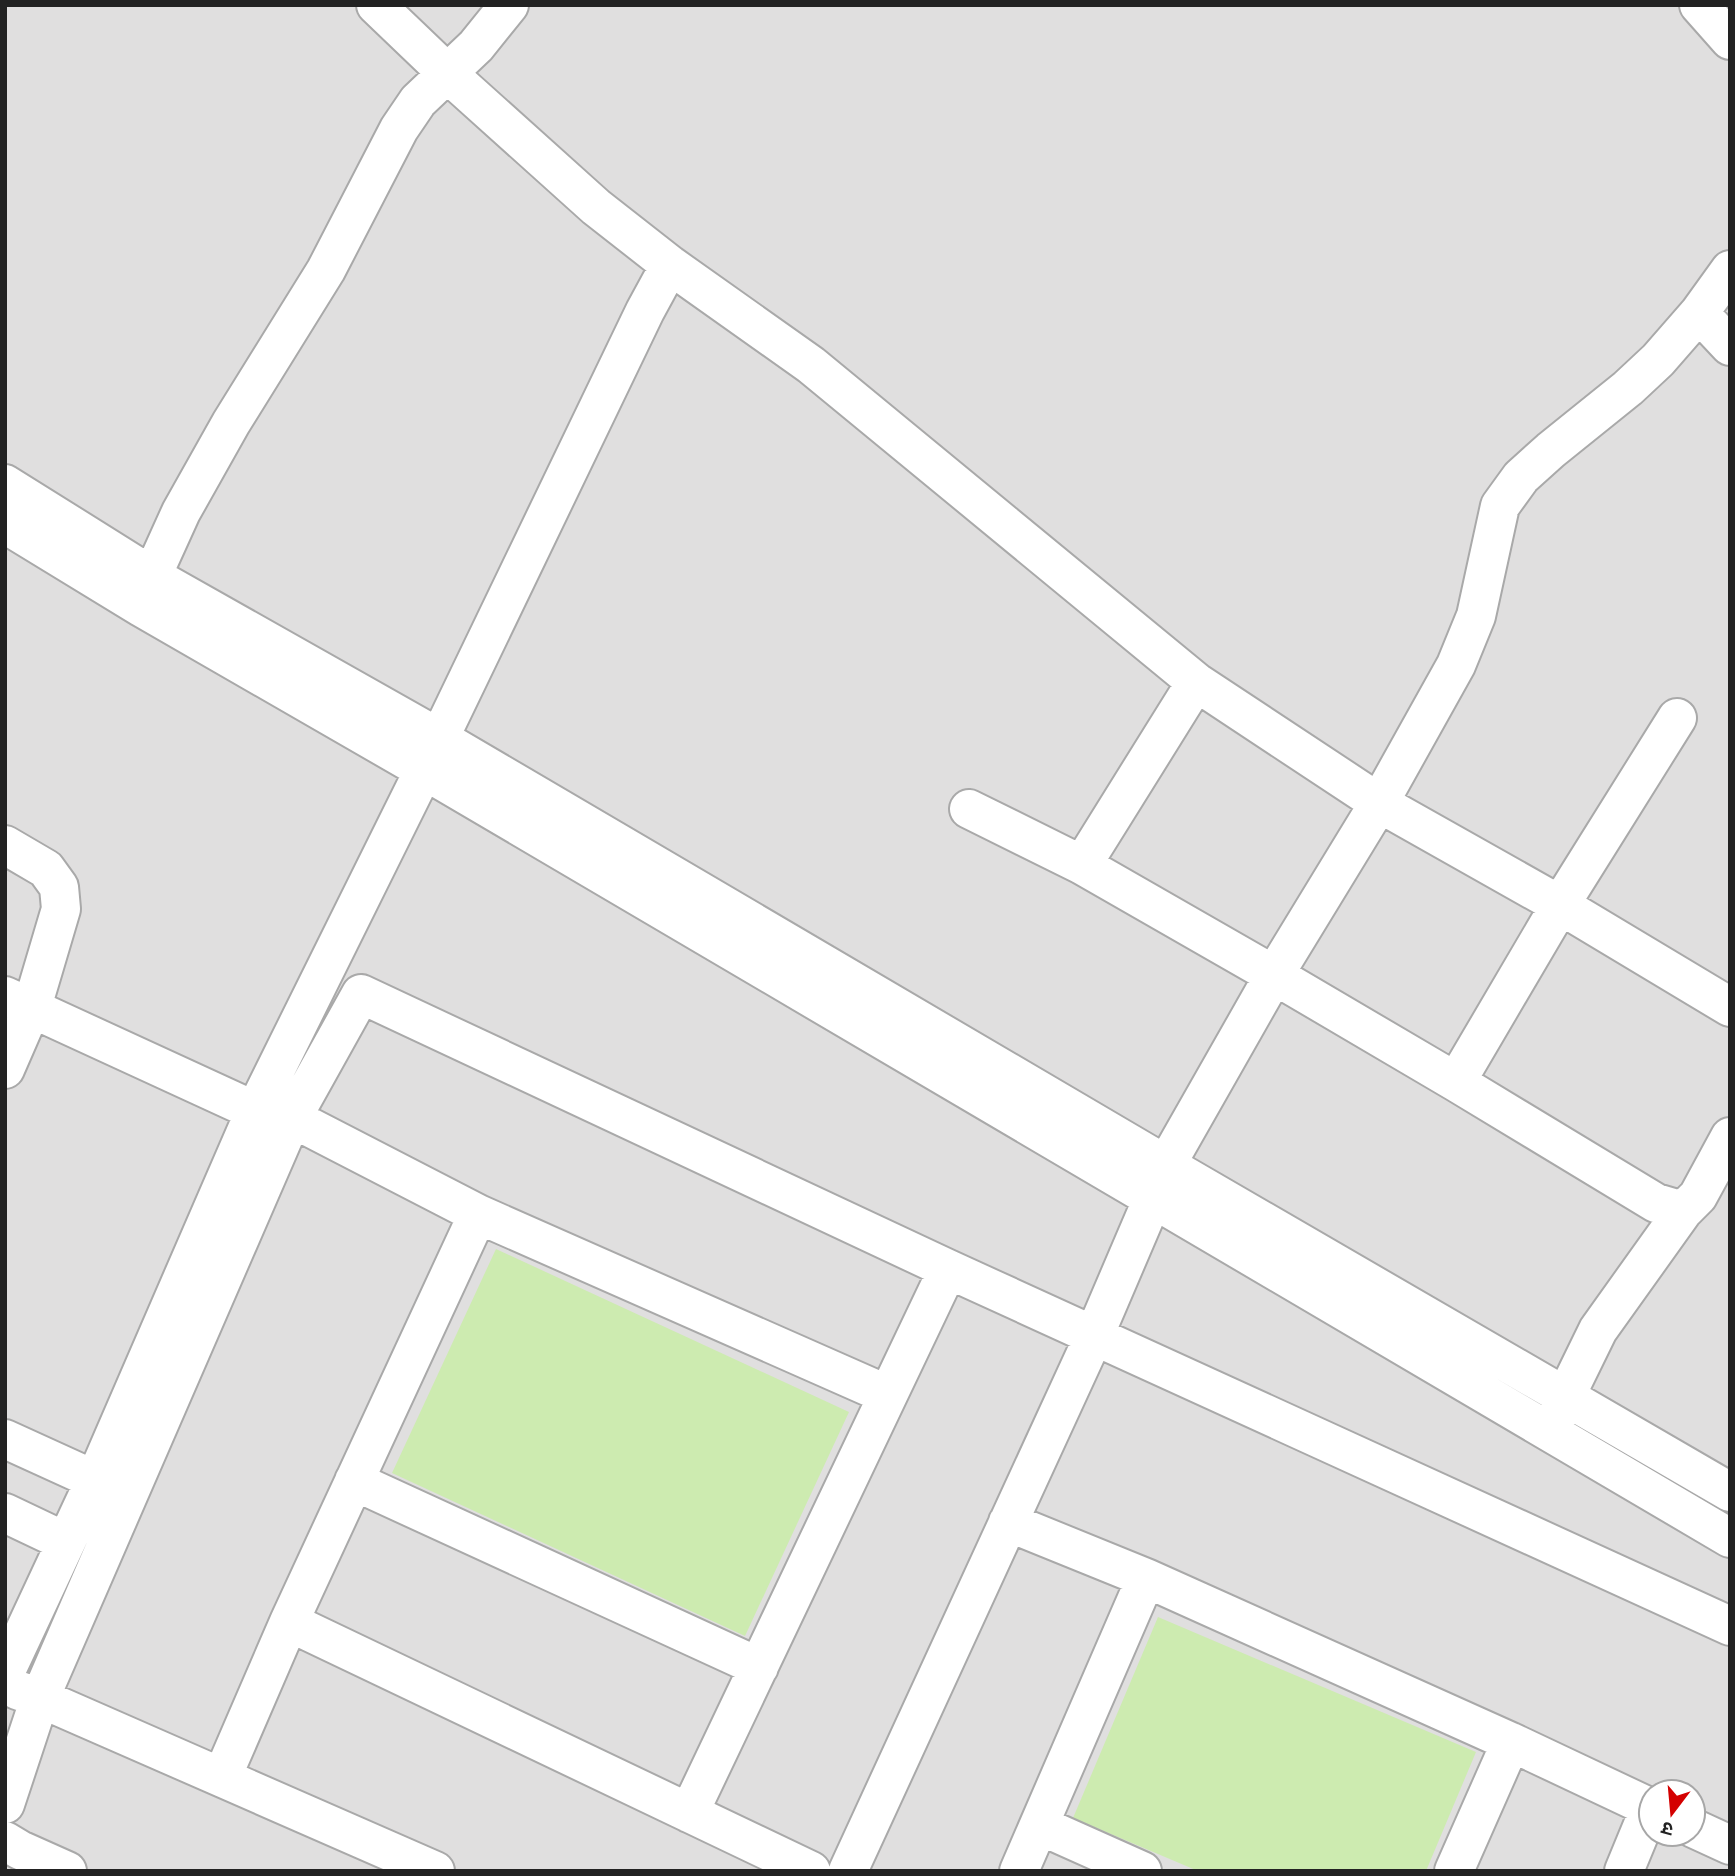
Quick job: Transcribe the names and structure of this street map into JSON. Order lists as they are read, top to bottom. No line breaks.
{"north":"bottom"}
